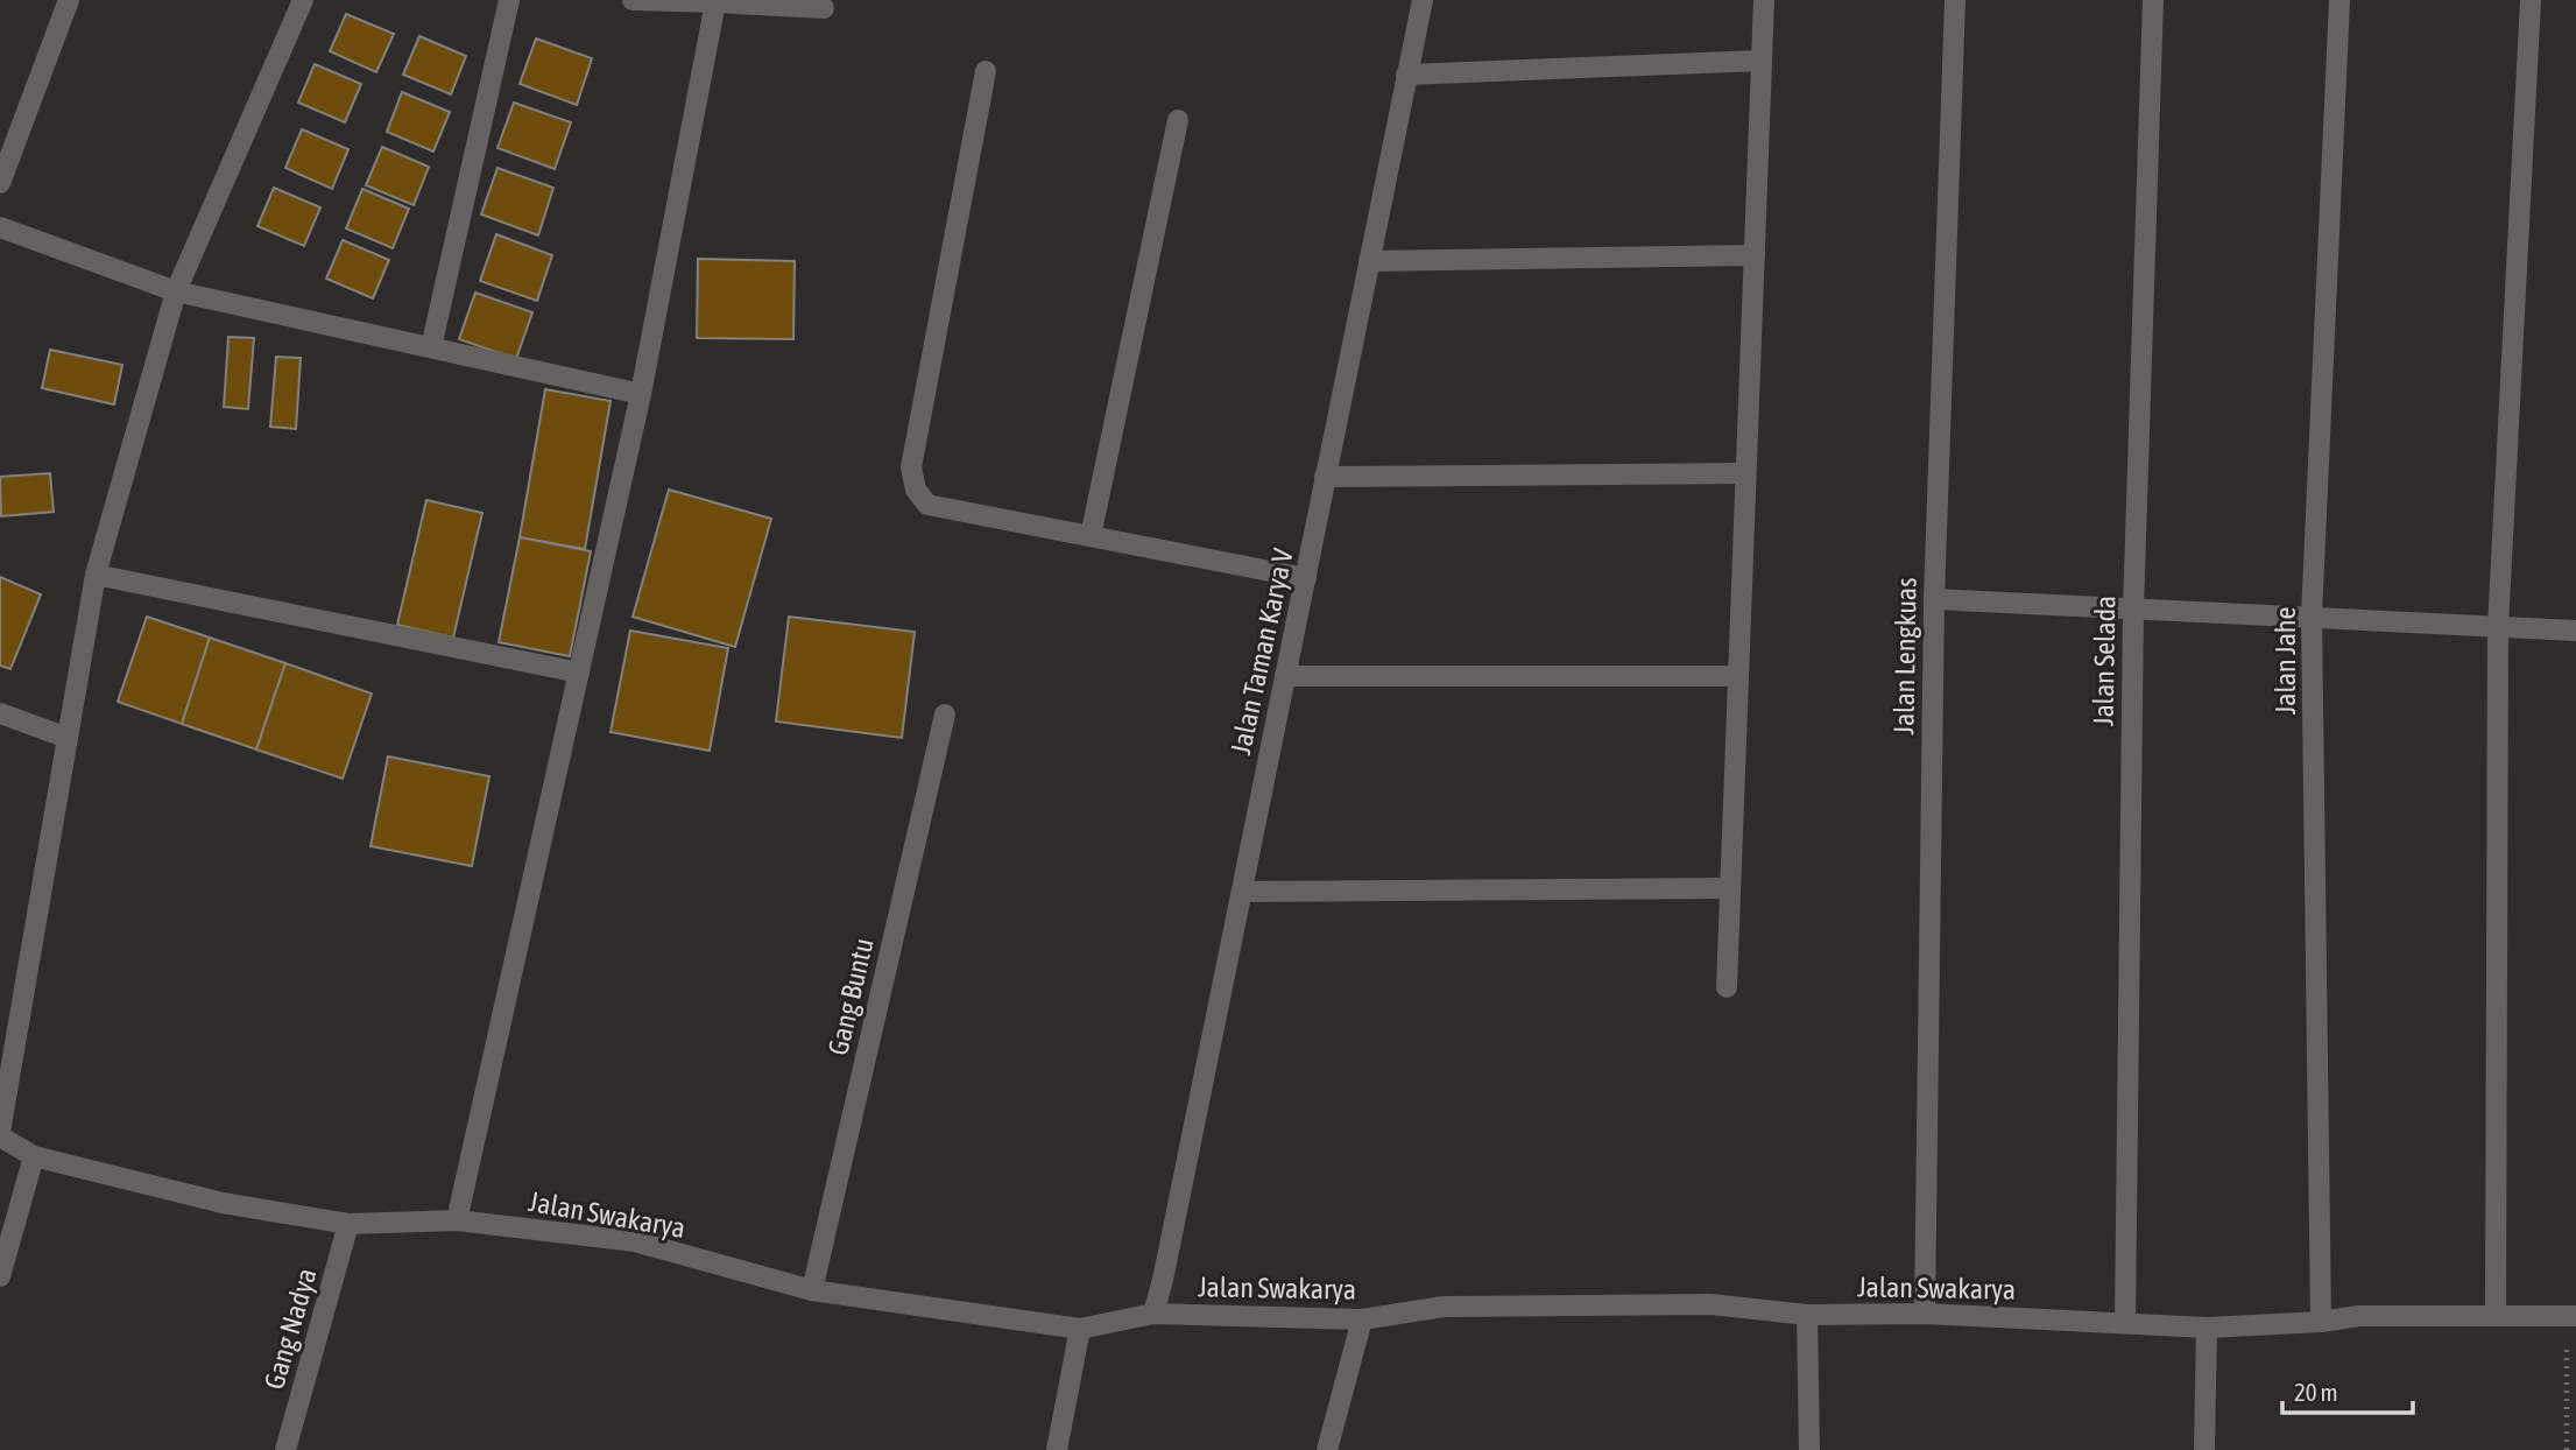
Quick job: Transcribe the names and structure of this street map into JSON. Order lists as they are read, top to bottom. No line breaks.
{"streets":{"street":["Jalan Taman Karya V","Jalan Lengkuas","Jalan Selada","Jalan Jahe","Gang Buntu","Jalan Swakarya","Gang Nadya"]},"crossings":[["Jalan Taman Karya V","Jalan Swakarya"],["Jalan Lengkuas","Jalan Swakarya"],["Jalan Selada","Jalan Swakarya"],["Jalan Jahe","Jalan Swakarya"],["Gang Buntu","Jalan Swakarya"],["Jalan Swakarya","Gang Nadya"]],"scale_bar":"20 m"}
